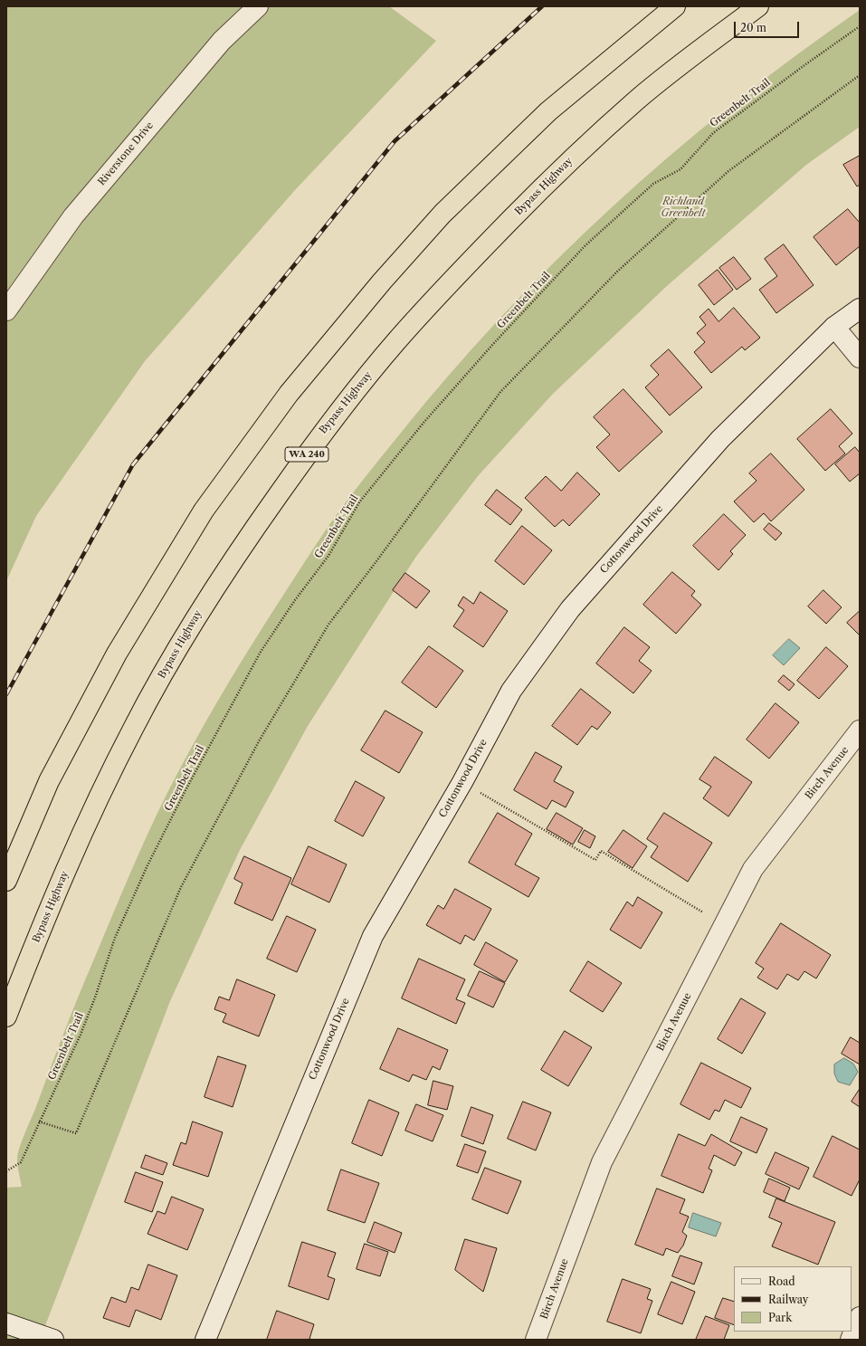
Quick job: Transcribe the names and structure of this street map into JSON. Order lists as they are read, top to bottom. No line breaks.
{"streets":{"highway":["Bypass Highway","WA 240"],"street":["Riverstone Drive","Cottonwood Drive","Birch Avenue"],"path":["Greenbelt Trail"]},"parks":["Richland Greenbelt"],"legend":["Road","Railway","Park"],"scale_bar":"20 m"}
